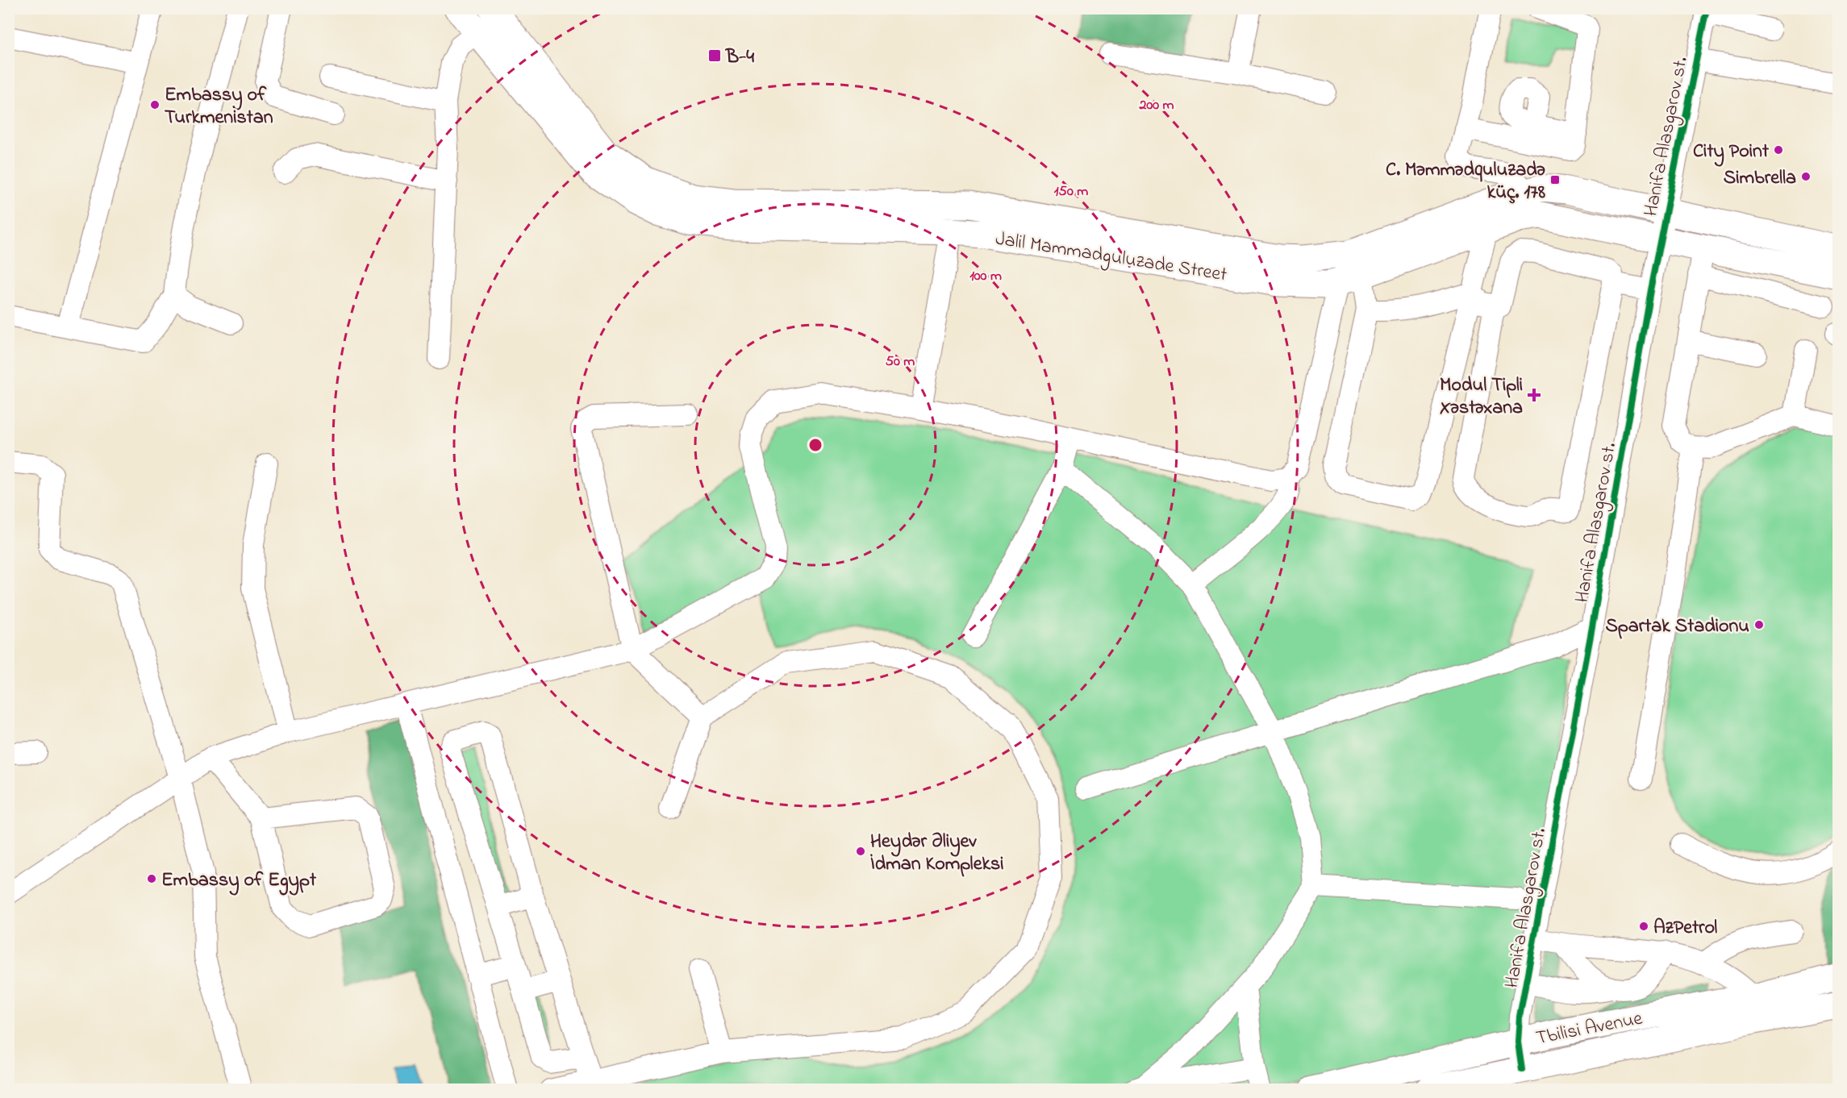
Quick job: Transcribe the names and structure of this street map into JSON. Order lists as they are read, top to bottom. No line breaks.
{"streets":{"main road":["Jalil Mammadguluzade Street","Tbilisi Avenue"],"street":["Hanifa Alasgarov st."]},"crossings":[["Hanifa Alasgarov st.","Jalil Mammadguluzade Street"],["Hanifa Alasgarov st.","Tbilisi Avenue"]],"places":{"transit":["B-4","C. Məmmədquluzadə küç. 178"],"other":["Embassy of Turkmenistan","City Point","Simbrella","Spartak Stadionu","Heydər Əliyev İdman Kompleksi","Embassy of Egypt","AzPetrol"],"health":["Modul Tipli Xəstəxana"]},"rings":["200 m","150 m","100 m","50 m"]}
